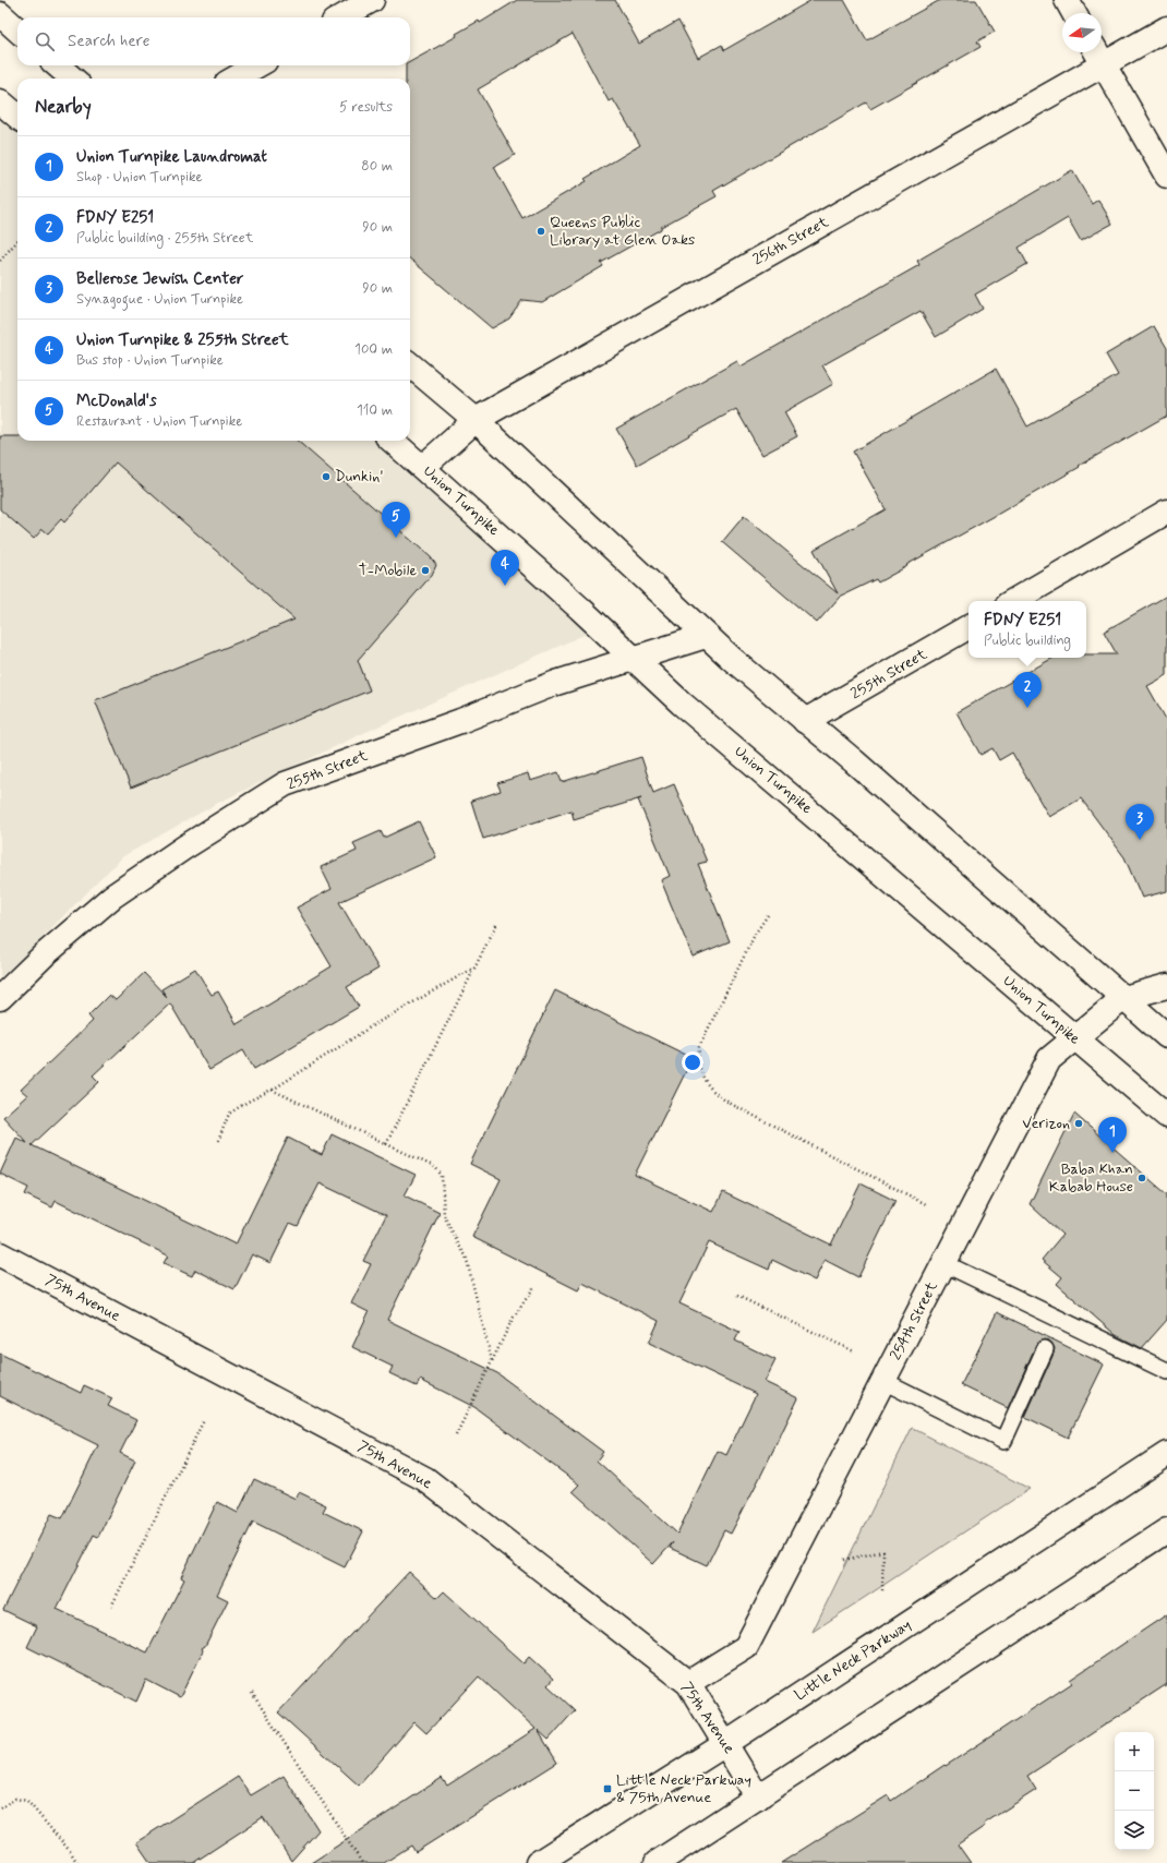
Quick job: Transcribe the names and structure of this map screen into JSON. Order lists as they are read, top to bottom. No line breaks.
{"streets":{"street":["256th Street","Union Turnpike","255th Street","75th Avenue","254th Street","Little Neck Parkway"]},"crossings":[["256th Street","Union Turnpike"],["Union Turnpike","255th Street"],["Union Turnpike","254th Street"],["75th Avenue","254th Street"],["75th Avenue","Little Neck Parkway"]],"places":{"other":["Queens Public Library at Glen Oaks","Dunkin'","T-Mobile","Verizon","Baba Khan Kabab House"],"transit":["Little Neck Parkway & 75th Avenue"]},"north":"left","page":{"search":"Search here","heading":["Nearby","5 results"],"list":[{"mark":"1","name":"Union Turnpike Laundromat","note":"Shop · Union Turnpike","value":"80 m"},{"mark":"2","name":"FDNY E251","note":"Public building · 255th Street","value":"90 m"},{"mark":"3","name":"Bellerose Jewish Center","note":"Synagogue · Union Turnpike","value":"90 m"},{"mark":"4","name":"Union Turnpike & 255th Street","note":"Bus stop · Union Turnpike","value":"100 m"},{"mark":"5","name":"McDonald's","note":"Restaurant · Union Turnpike","value":"110 m"}],"pins":["5","4","2","3","1"],"popup":["FDNY E251","Public building"],"map_buttons":["+","−"]}}
